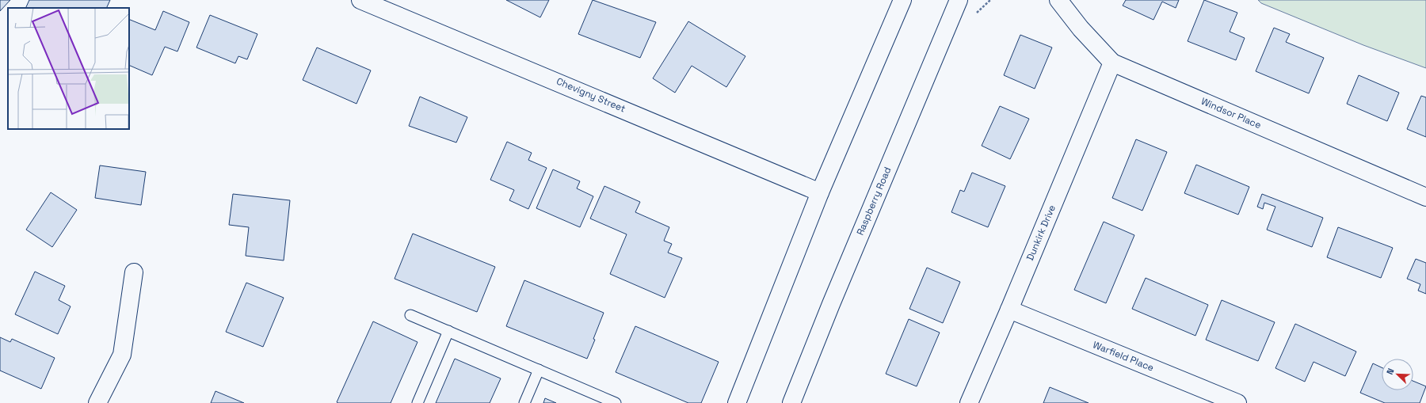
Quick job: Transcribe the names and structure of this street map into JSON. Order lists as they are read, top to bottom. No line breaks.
{"streets":{"street":["Chevigny Street","Windsor Place","Raspberry Road","Dunkirk Drive","Warfield Place"]},"crossings":[["Windsor Place","Dunkirk Drive"],["Dunkirk Drive","Warfield Place"]],"north":"top left"}
